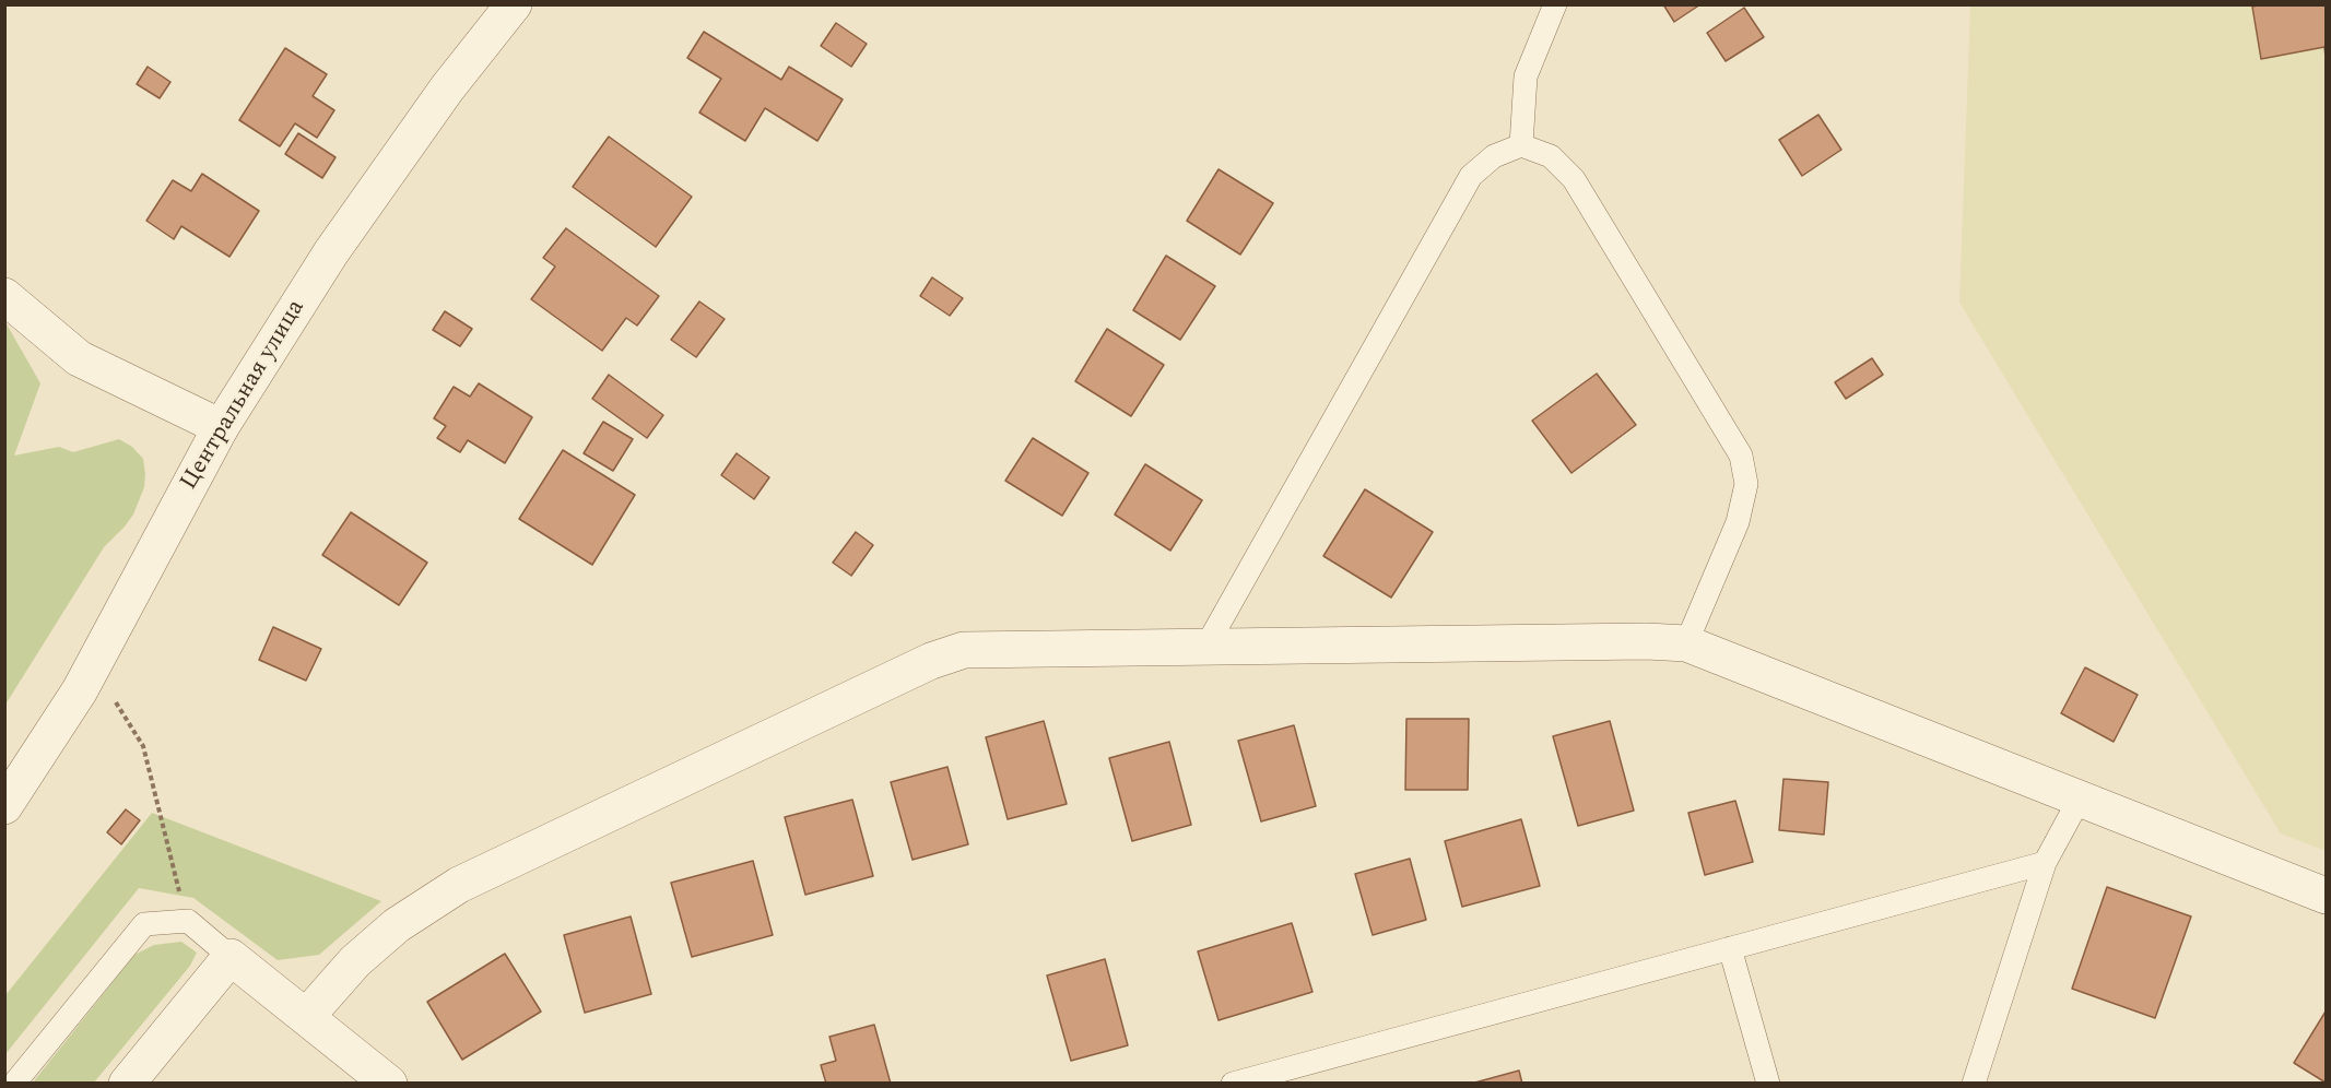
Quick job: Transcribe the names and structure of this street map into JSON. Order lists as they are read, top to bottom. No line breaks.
{"streets":{"street":["Центральная улица"]}}
